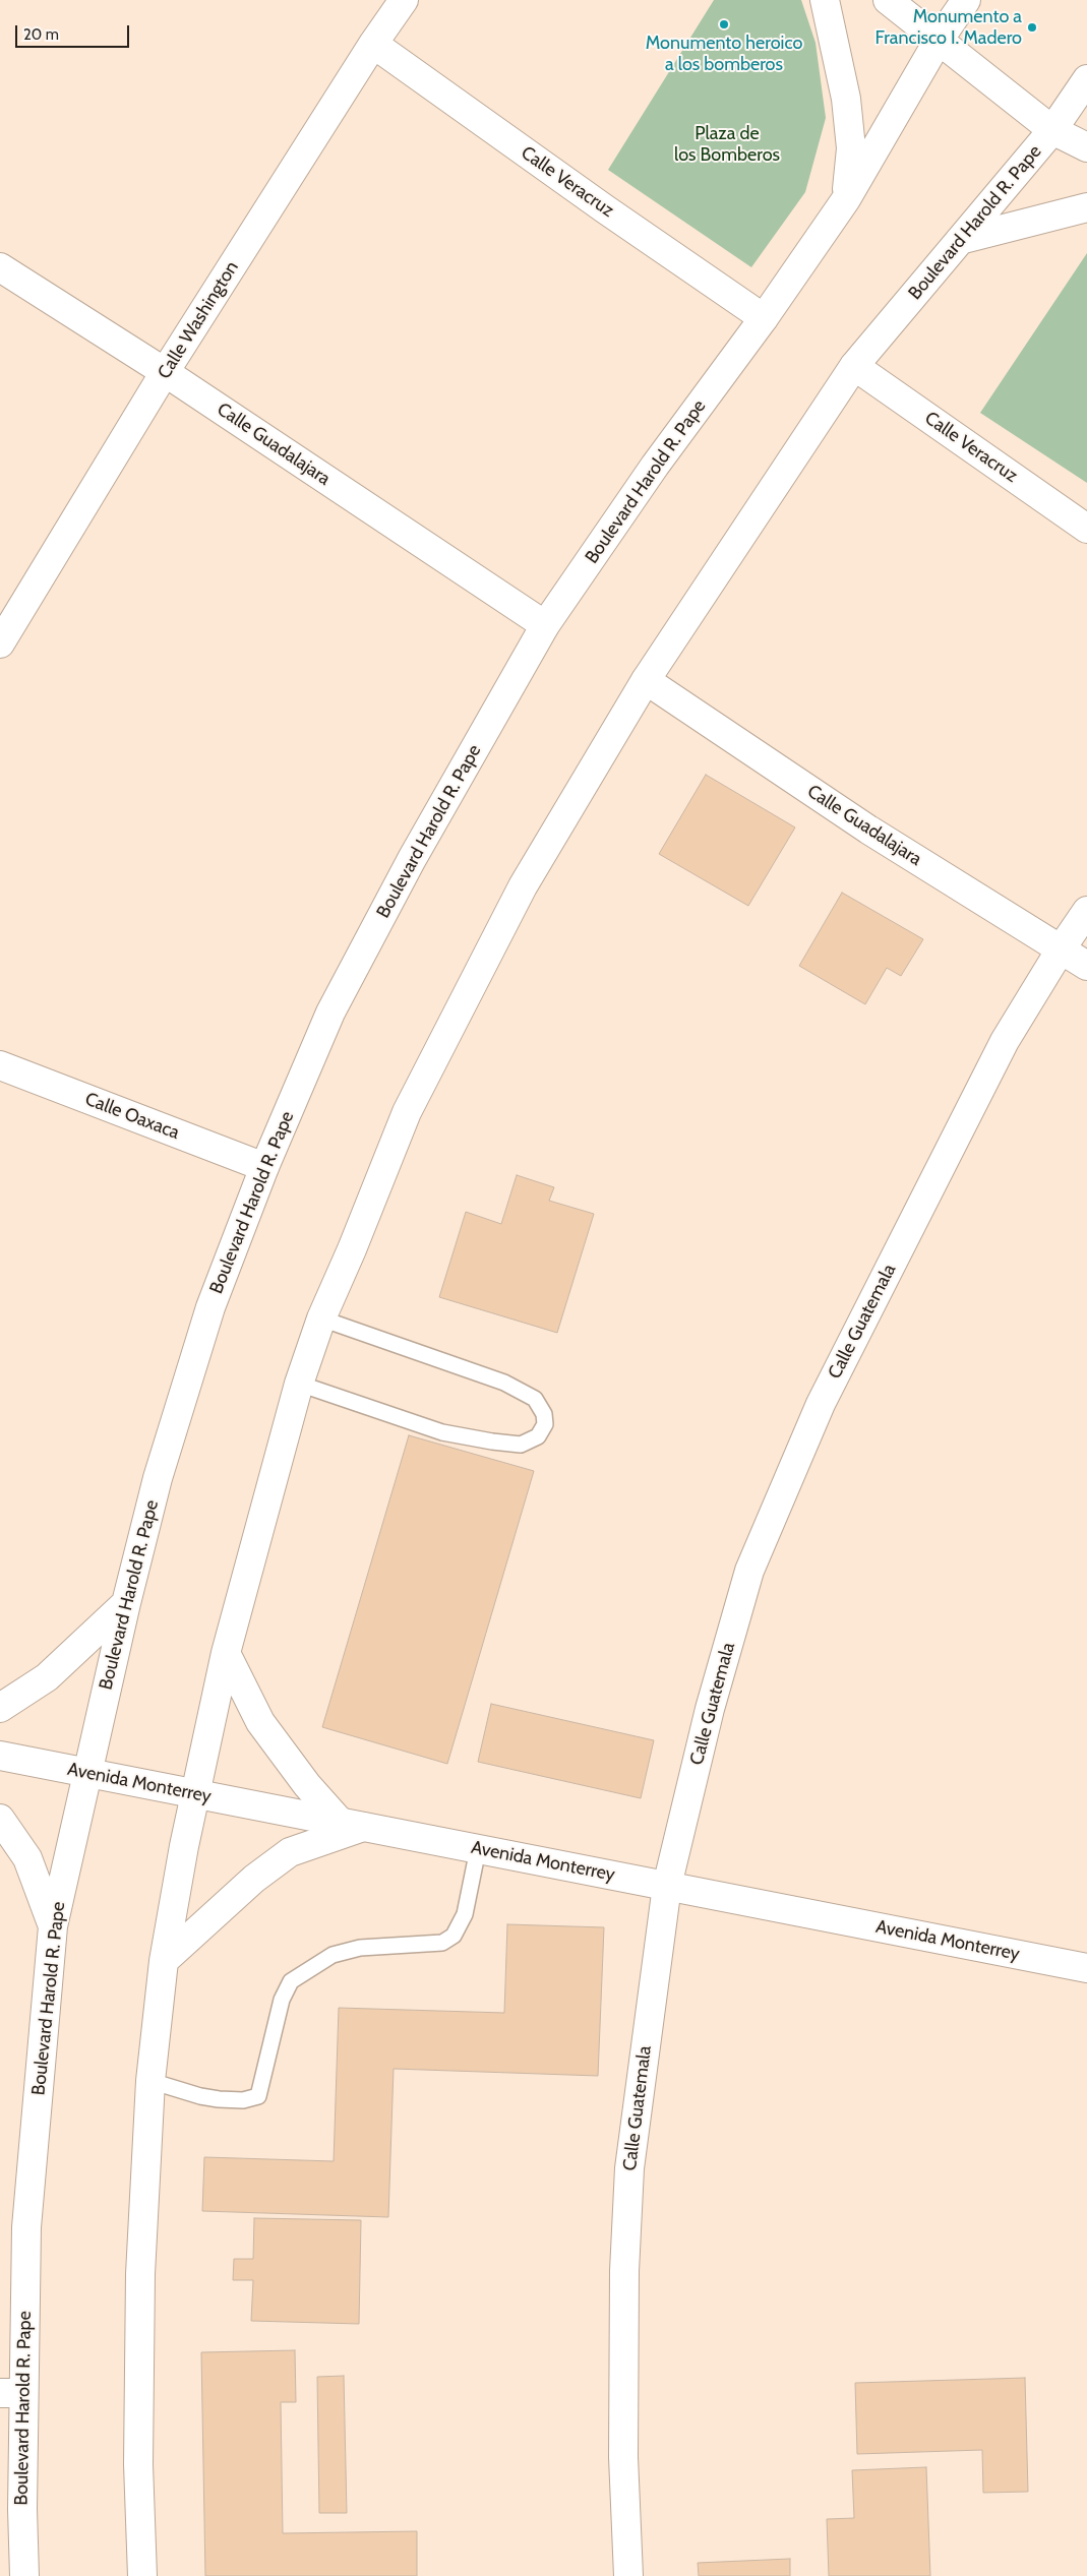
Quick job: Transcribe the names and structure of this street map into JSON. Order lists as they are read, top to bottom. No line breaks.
{"streets":{"main road":["Calle Veracruz","Boulevard Harold R. Pape","Calle Washington","Calle Guadalajara","Calle Oaxaca","Calle Guatemala","Avenida Monterrey"]},"crossings":[["Calle Veracruz","Boulevard Harold R. Pape"],["Calle Veracruz","Calle Washington"],["Boulevard Harold R. Pape","Calle Guadalajara"],["Boulevard Harold R. Pape","Calle Oaxaca"],["Boulevard Harold R. Pape","Avenida Monterrey"],["Calle Washington","Calle Guadalajara"],["Calle Guadalajara","Calle Guatemala"],["Calle Guatemala","Avenida Monterrey"]],"parks":["Plaza de los Bomberos"],"places":["Monumento heroico a los bomberos","Monumento a Francisco I. Madero"],"scale_bar":"20 m"}
